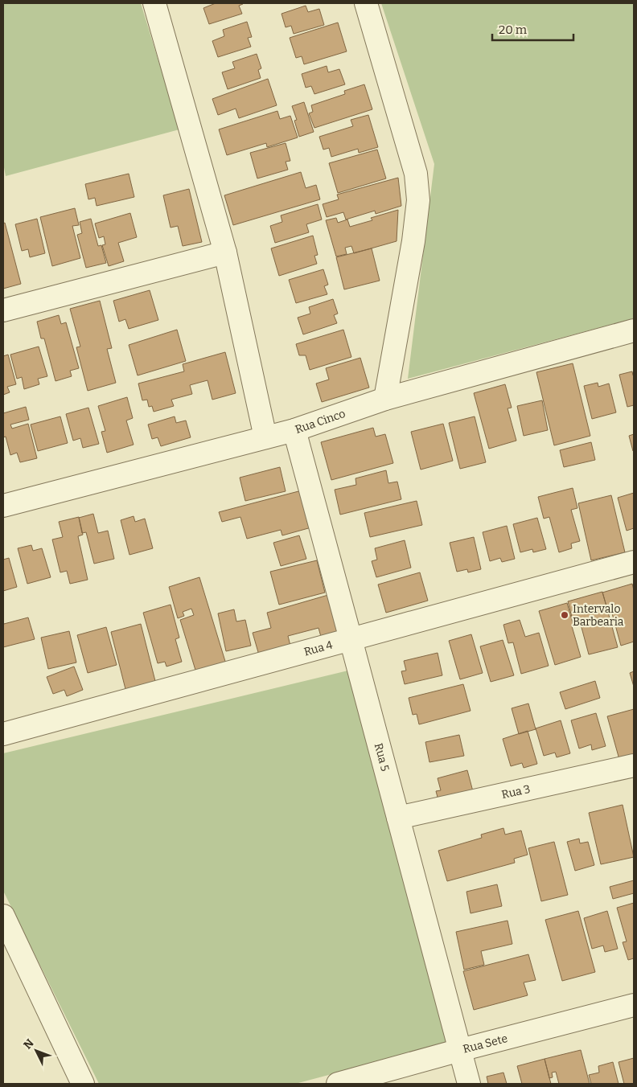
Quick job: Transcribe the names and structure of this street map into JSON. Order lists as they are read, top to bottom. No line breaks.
{"streets":{"street":["Rua Cinco","Rua 4","Rua 5","Rua 3","Rua Sete"]},"crossings":[["Rua Cinco","Rua 5"],["Rua 4","Rua 5"],["Rua 5","Rua 3"],["Rua 5","Rua Sete"]],"places":["Intervalo Barbearia"],"scale_bar":"20 m","north":"top left"}
